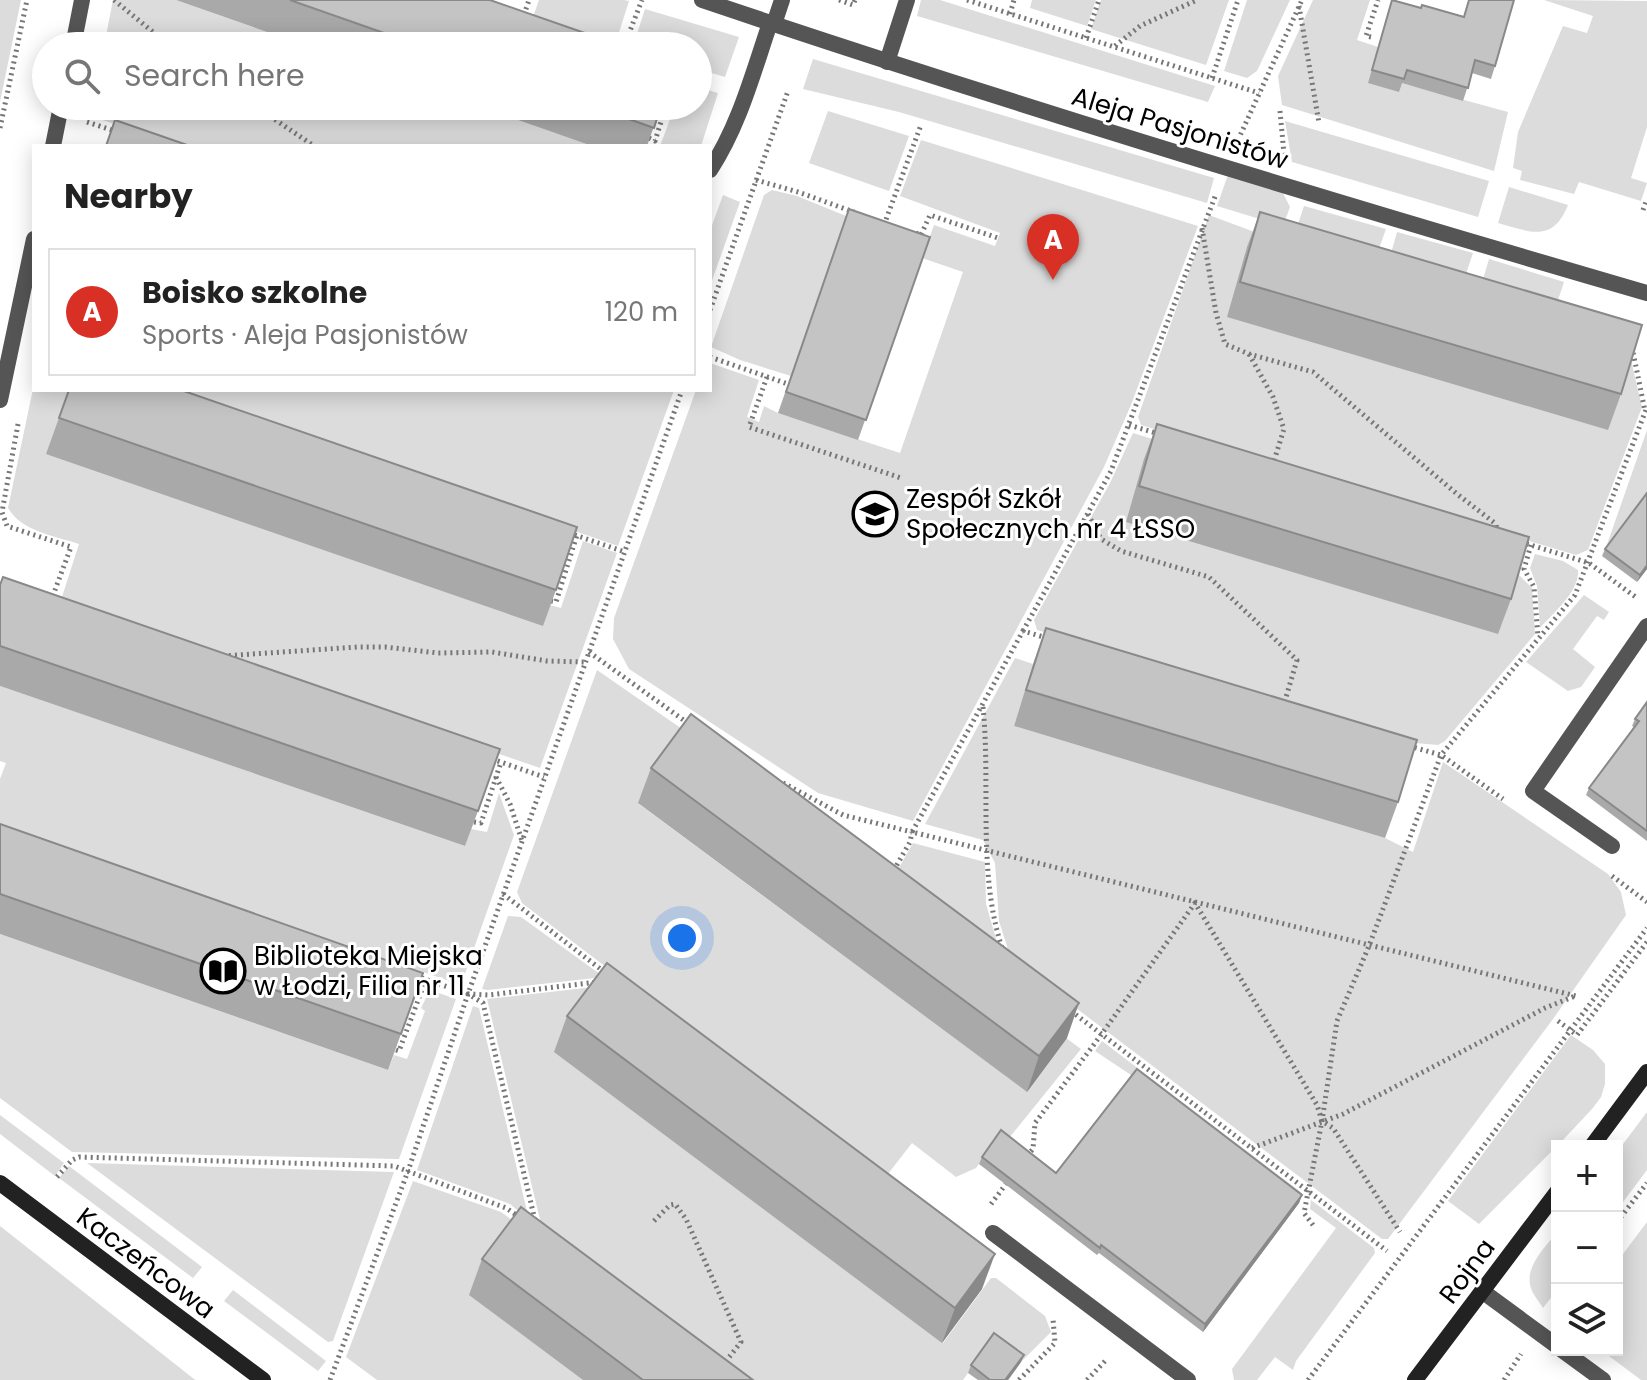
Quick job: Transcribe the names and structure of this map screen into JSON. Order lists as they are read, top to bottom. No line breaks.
{"streets":{"street":["Aleja Pasjonistów","Kaczeńcowa","Rojna"]},"places":{"school or university":["Zespół Szkół Społecznych nr 4 ŁSSO"],"library":["Biblioteka Miejska w Łodzi, Filia nr 11"]},"page":{"search":"Search here","heading":"Nearby","pins":"A","list":[{"mark":"A","name":"Boisko szkolne","note":"Sports · Aleja Pasjonistów","value":"120 m"}],"map_buttons":["+","−"]}}
